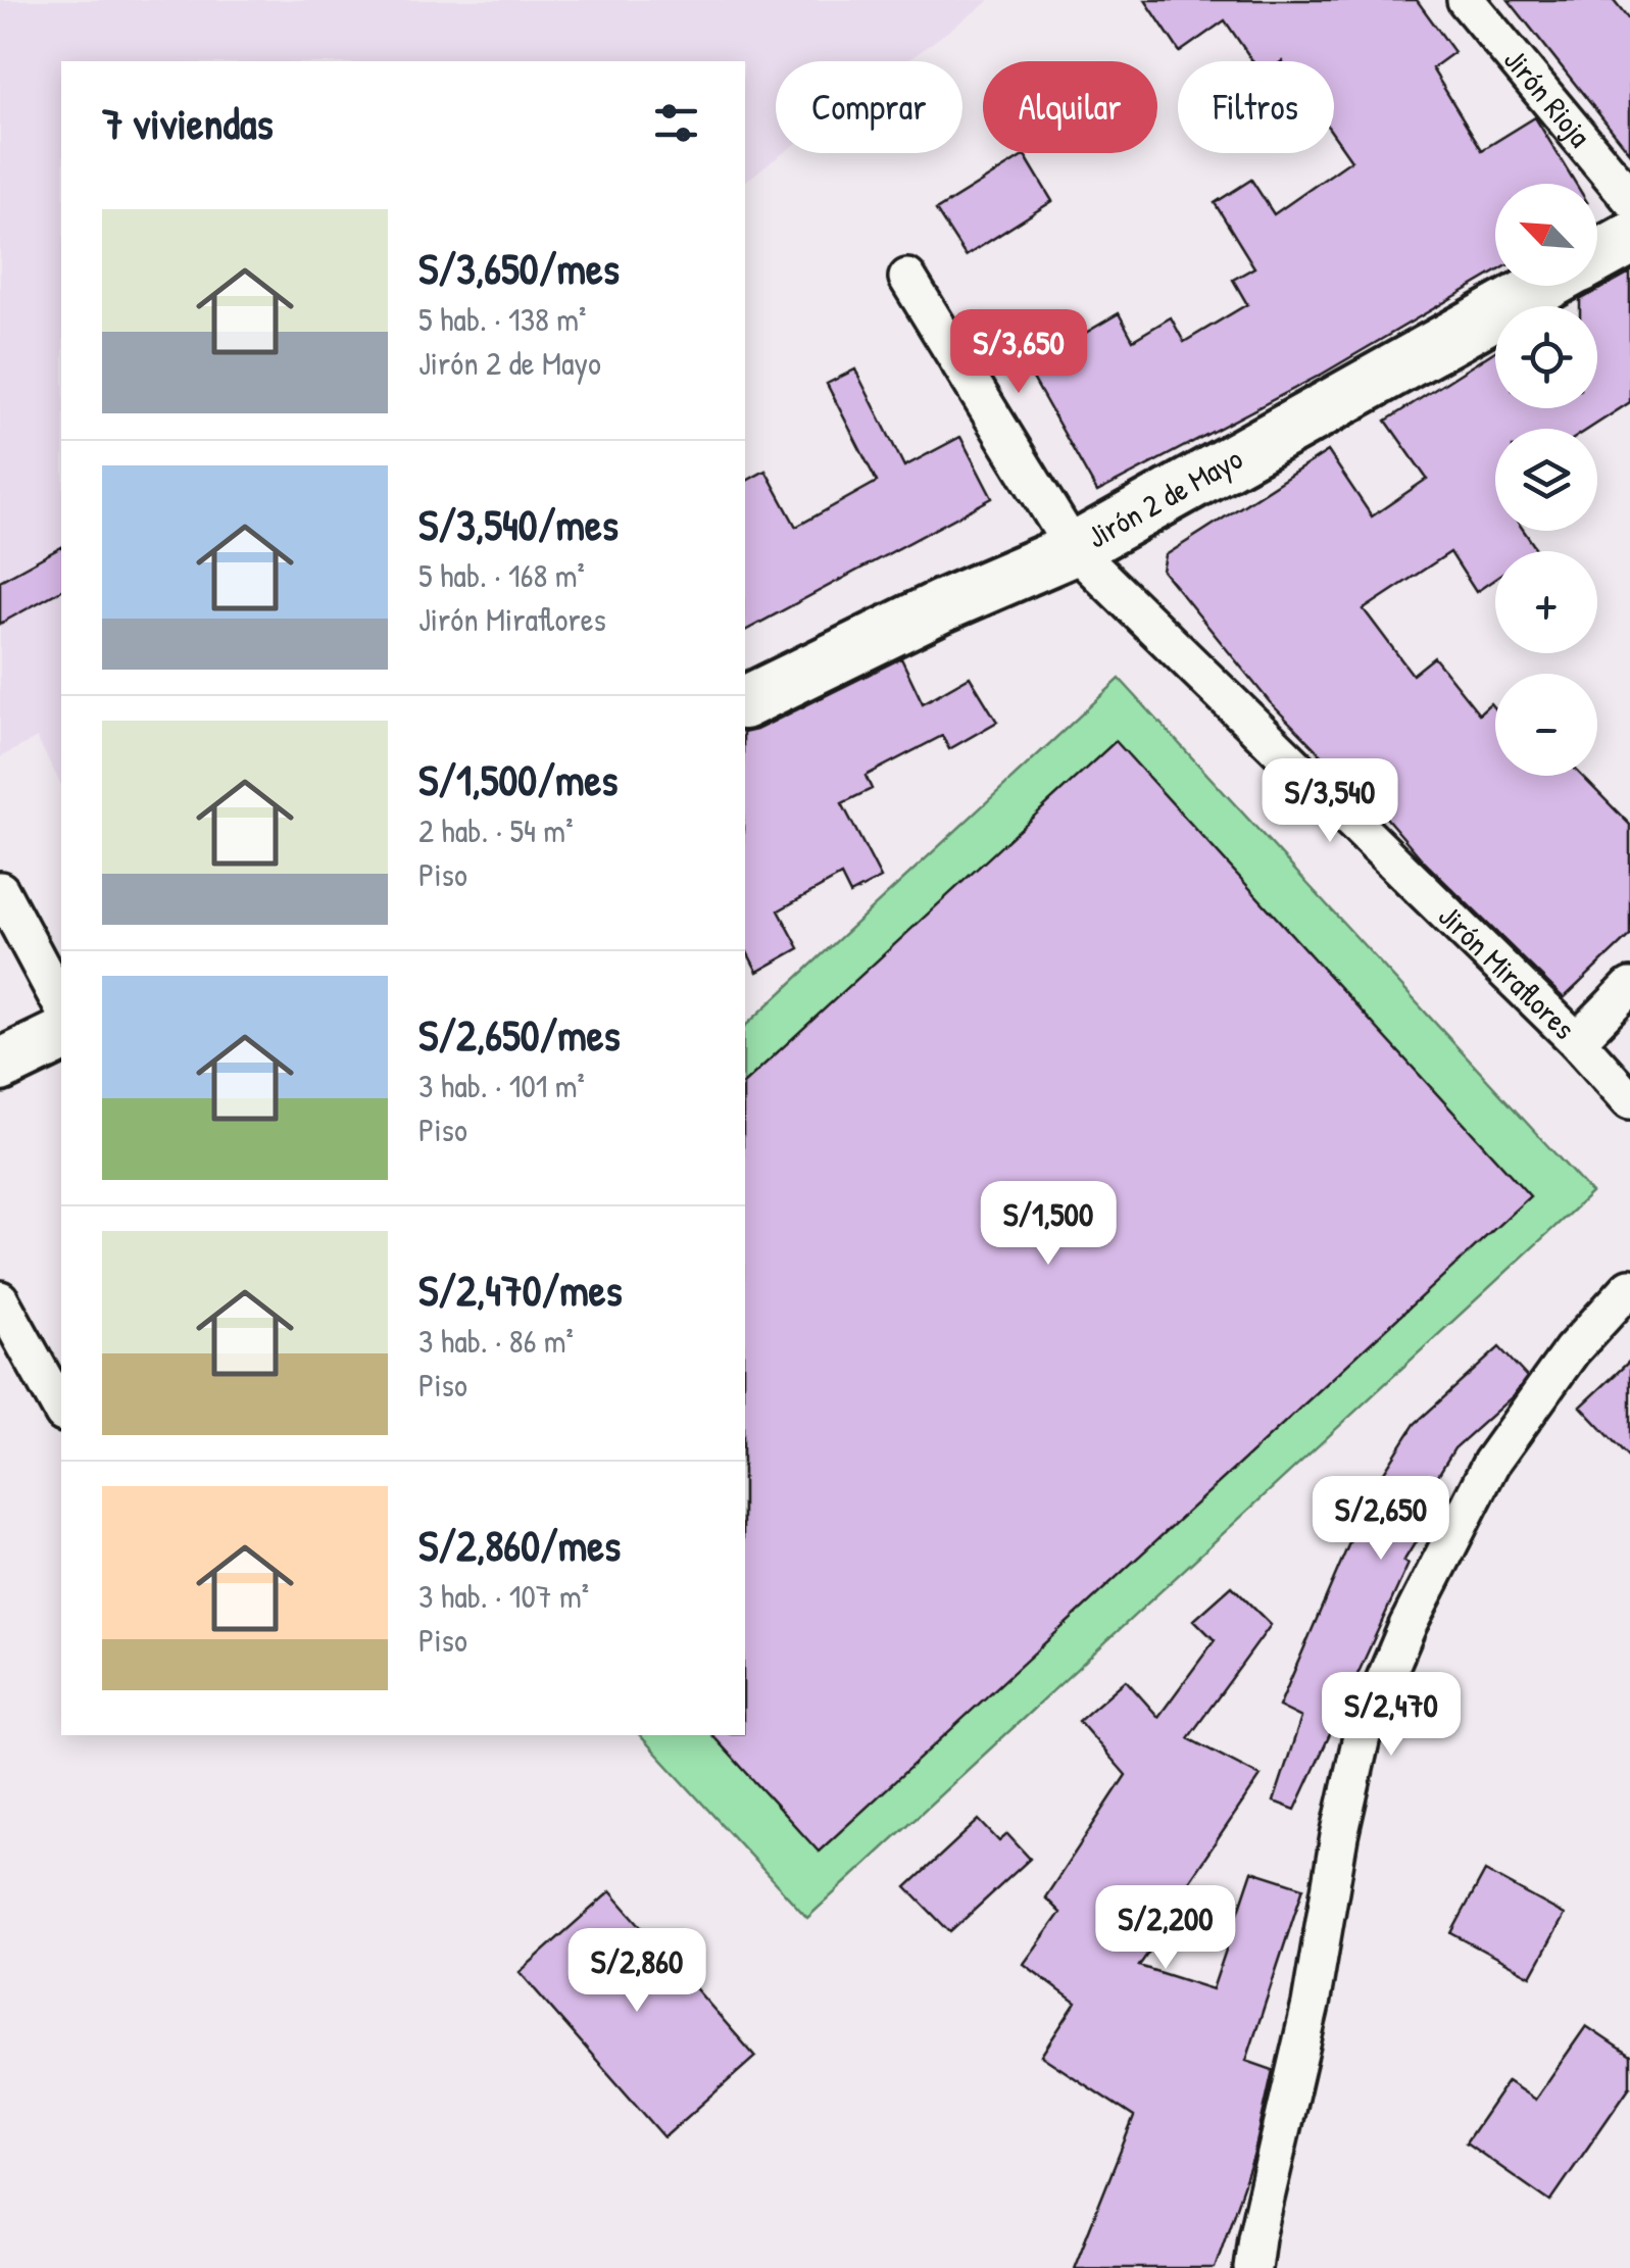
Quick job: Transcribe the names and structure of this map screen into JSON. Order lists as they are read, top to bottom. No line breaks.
{"streets":{"main road":["Jirón 2 de Mayo"],"street":["Jirón Rioja","Jirón Miraflores"]},"crossings":[["Jirón 2 de Mayo","Jirón Miraflores"]],"north":"top left","page":{"chip":["Comprar","Alquilar","Filtros"],"heading":"7 viviendas","map_buttons":["+","−"],"list":[{"name":"S/3,650/mes","note":"5 hab. · 138 m² · Jirón 2 de Mayo"},{"name":"S/3,540/mes","note":"5 hab. · 168 m² · Jirón Miraflores"},{"name":"S/1,500/mes","note":"2 hab. · 54 m² · Piso"},{"name":"S/2,650/mes","note":"3 hab. · 101 m² · Piso"},{"name":"S/2,470/mes","note":"3 hab. · 86 m² · Piso"},{"name":"S/2,860/mes","note":"3 hab. · 107 m² · Piso"}],"price":["S/3,650","S/3,540","S/1,500","S/2,650","S/2,470","S/2,200","S/2,860"]}}
